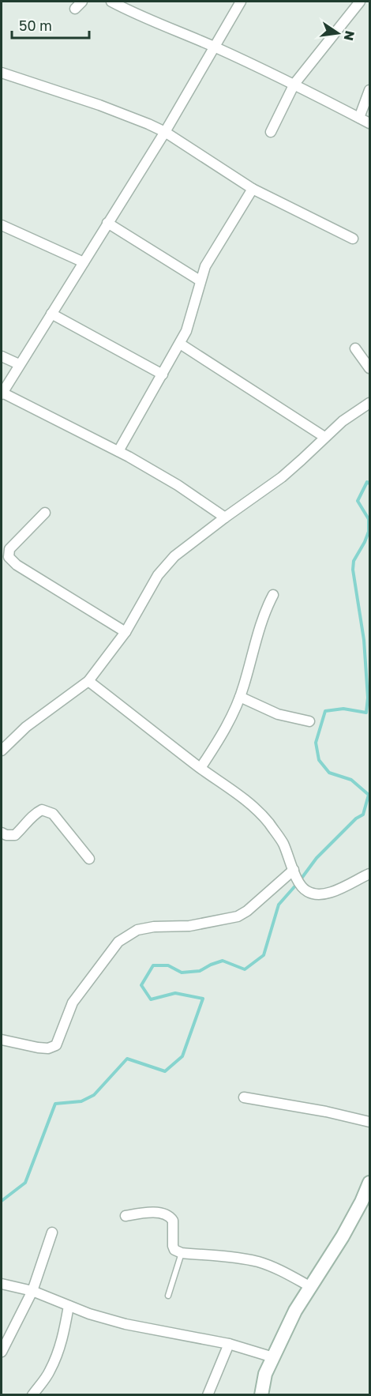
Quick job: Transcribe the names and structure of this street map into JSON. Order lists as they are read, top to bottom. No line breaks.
{"scale_bar":"50 m","north":"right"}
